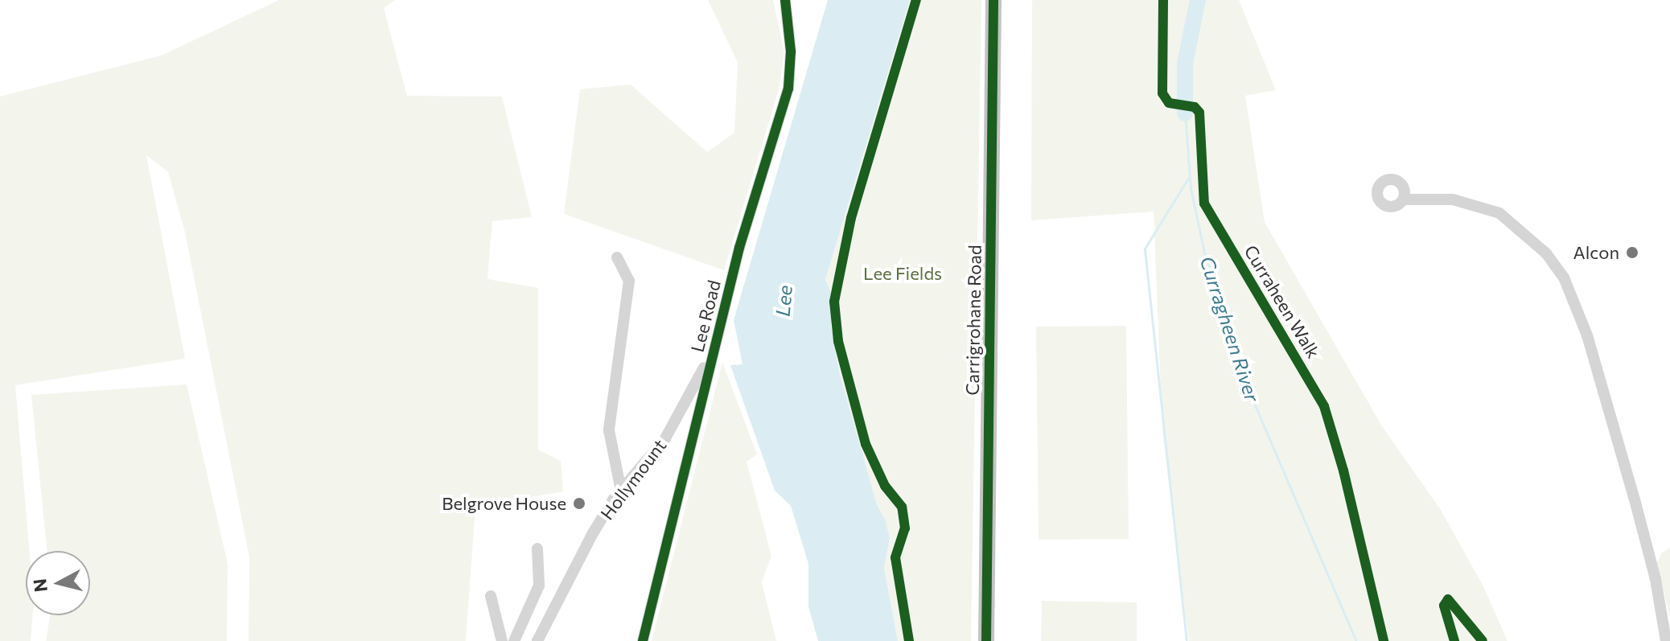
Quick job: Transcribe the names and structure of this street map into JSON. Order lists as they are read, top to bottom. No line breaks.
{"streets":{"highway":["Carrigrohane Road"],"street":["Lee Road","Hollymount"],"cycle path":["Curraheen Walk"]},"crossings":[["Lee Road","Hollymount"]],"water":["Lee","Curragheen River"],"parks":["Lee Fields"],"places":["Alcon","Belgrove House"],"north":"left"}
